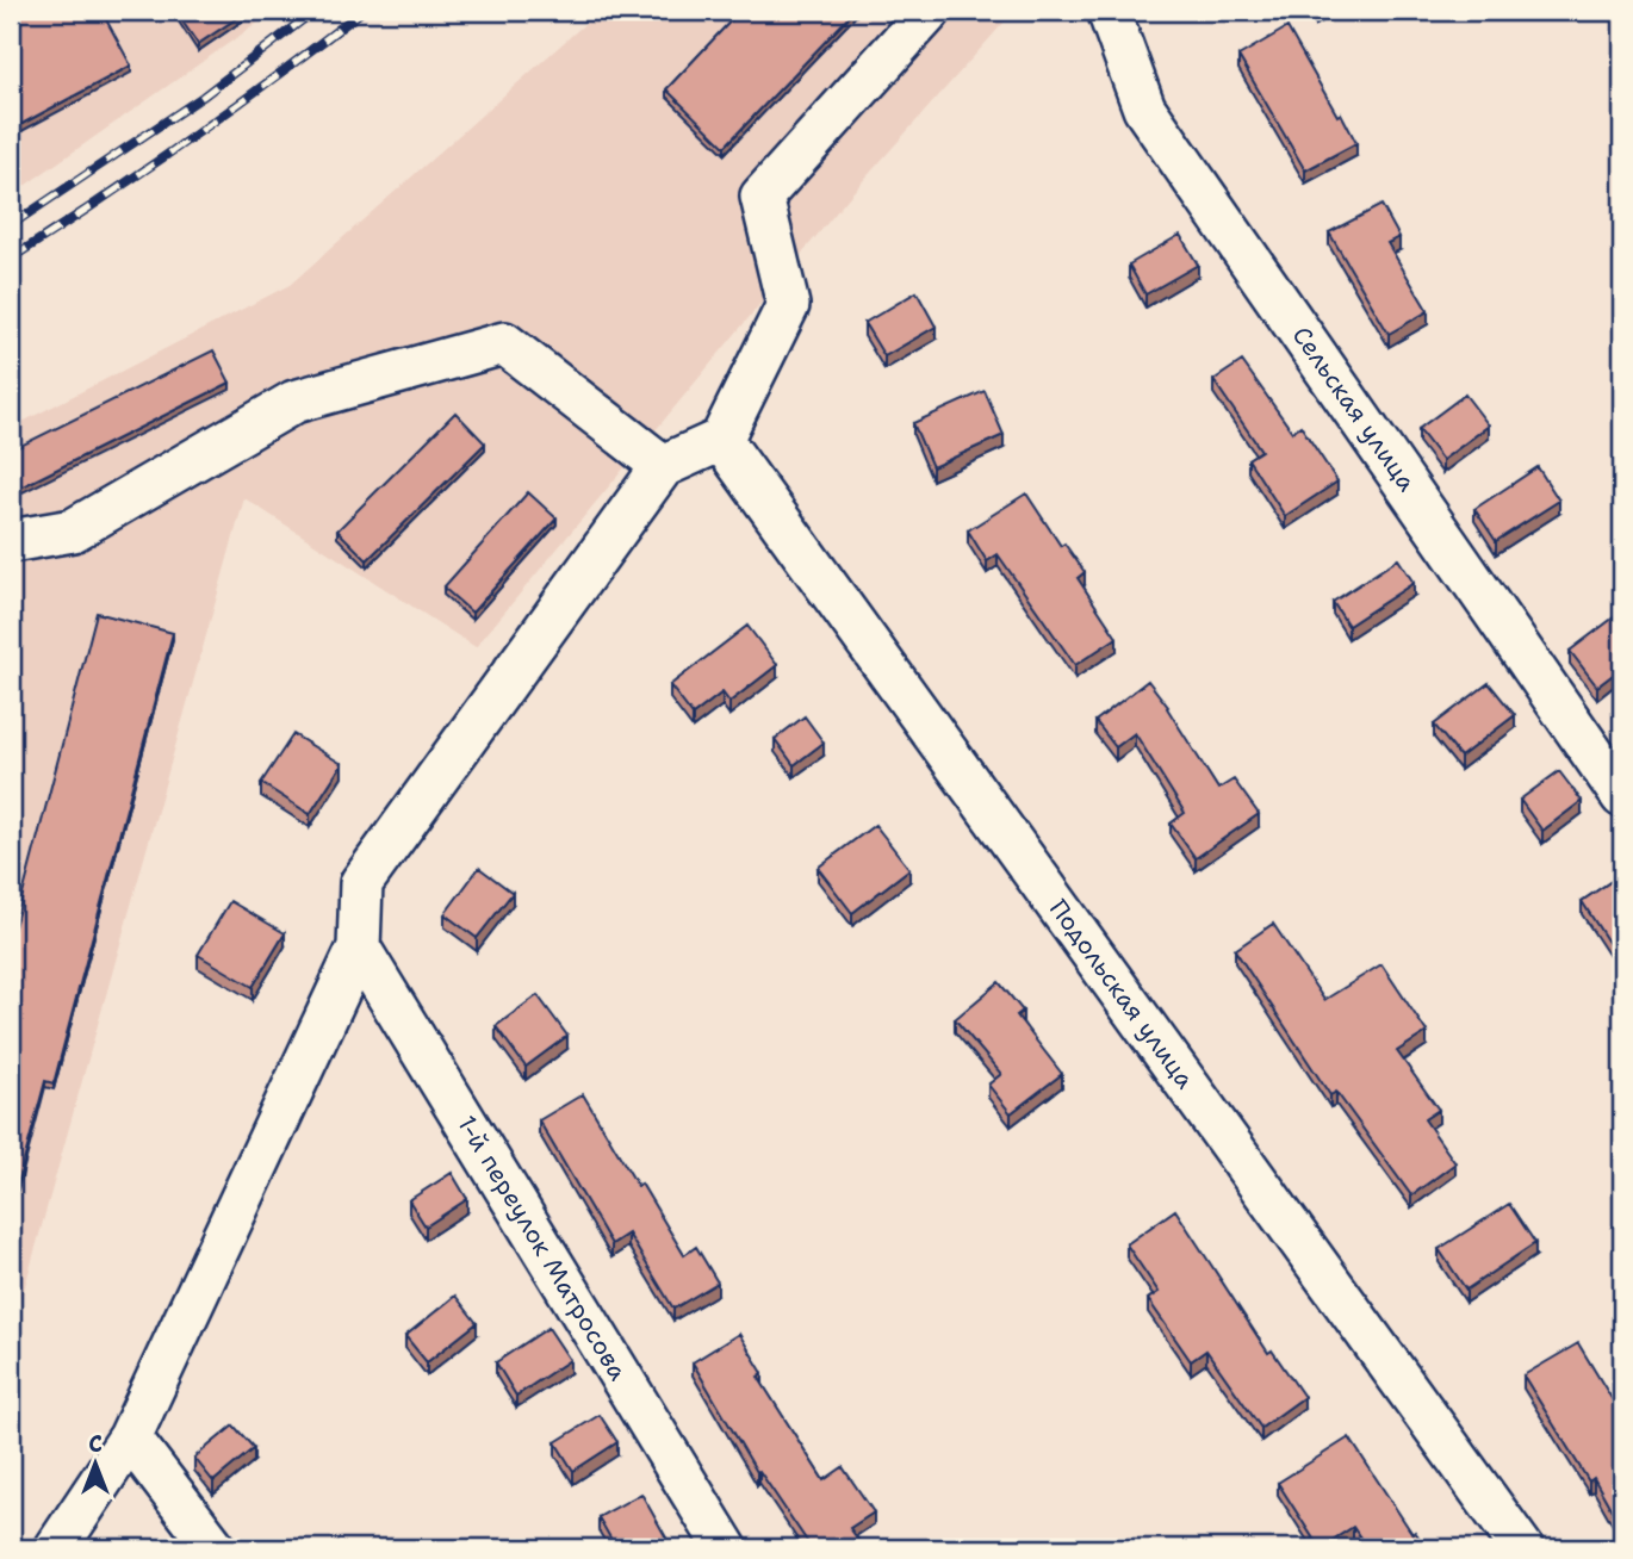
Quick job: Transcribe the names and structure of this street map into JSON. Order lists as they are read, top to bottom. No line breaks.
{"streets":{"street":["Сельская улица","Подольская улица","1-й переулок Матросова"]},"north":"top"}
